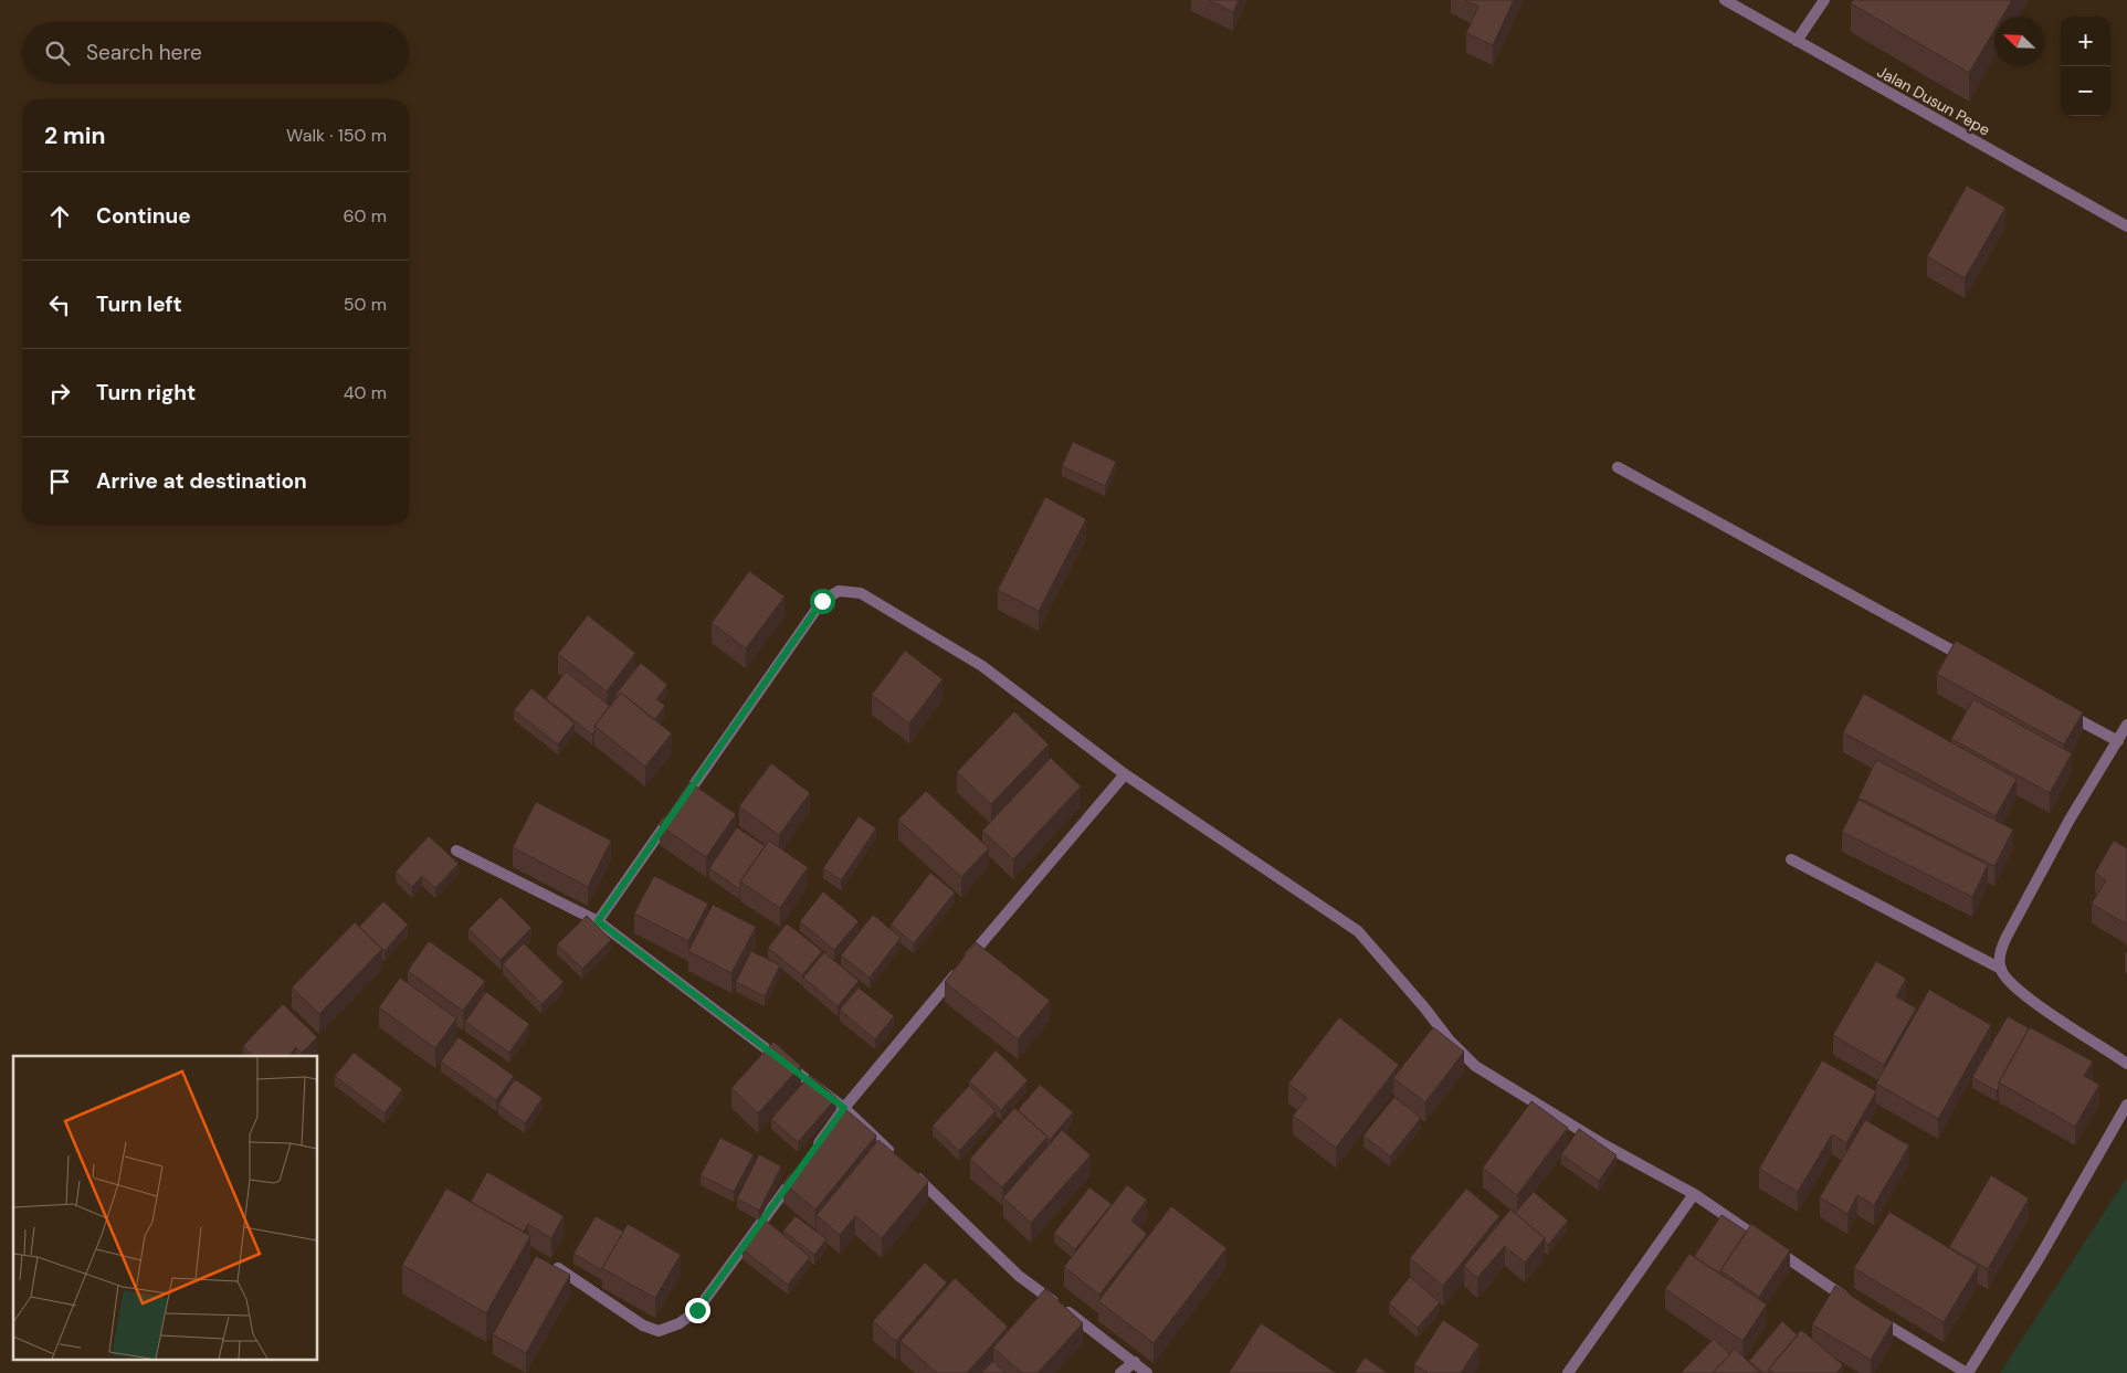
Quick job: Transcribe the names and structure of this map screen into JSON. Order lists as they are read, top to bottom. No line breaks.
{"streets":{"street":["Jalan Dusun Pepe"]},"north":"top left","page":{"map_buttons":["+","−"],"search":"Search here","heading":["2 min","Walk · 150 m"],"list":[["Continue","60 m"],["Turn left","50 m"],["Turn right","40 m"],"Arrive at destination"]}}
